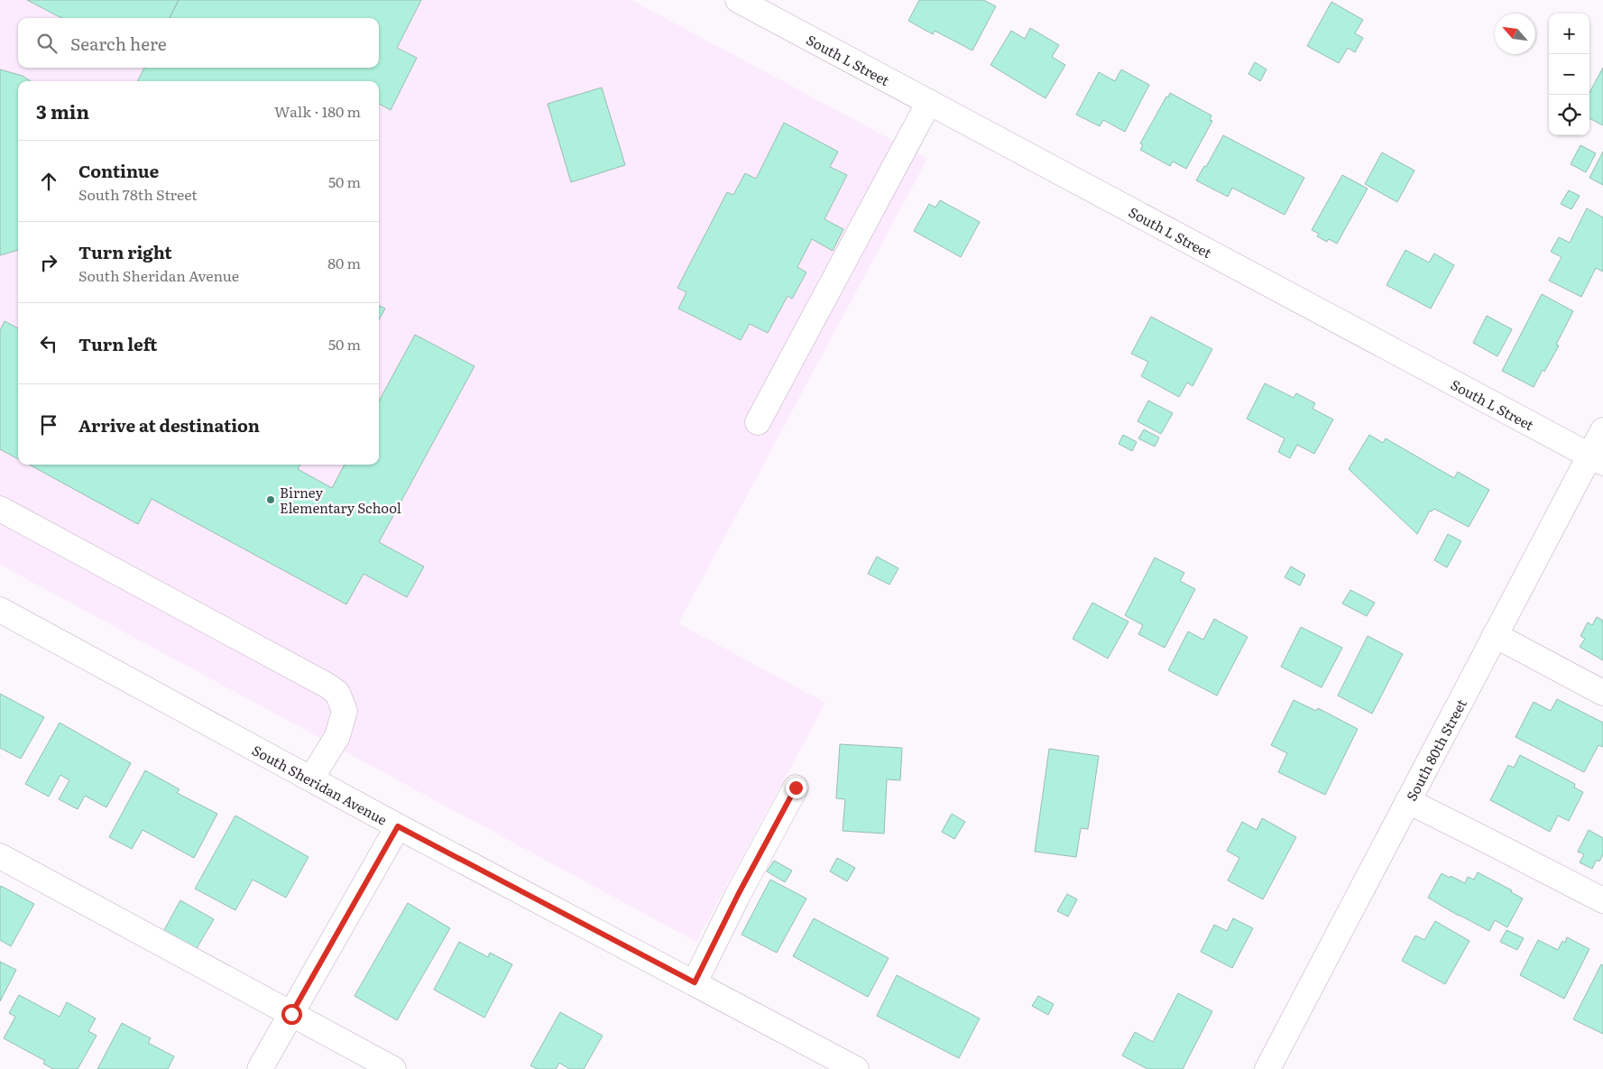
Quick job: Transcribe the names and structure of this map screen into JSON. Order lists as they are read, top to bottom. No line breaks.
{"streets":{"street":["South L Street","South 80th Street","South Sheridan Avenue"]},"crossings":[["South L Street","South 80th Street"]],"places":["Birney Elementary School"],"north":"top left","page":{"map_buttons":["+","−"],"search":"Search here","heading":["3 min","Walk · 180 m"],"list":[["Continue","South 78th Street","50 m"],["Turn right","South Sheridan Avenue","80 m"],["Turn left","50 m"],"Arrive at destination"]}}
